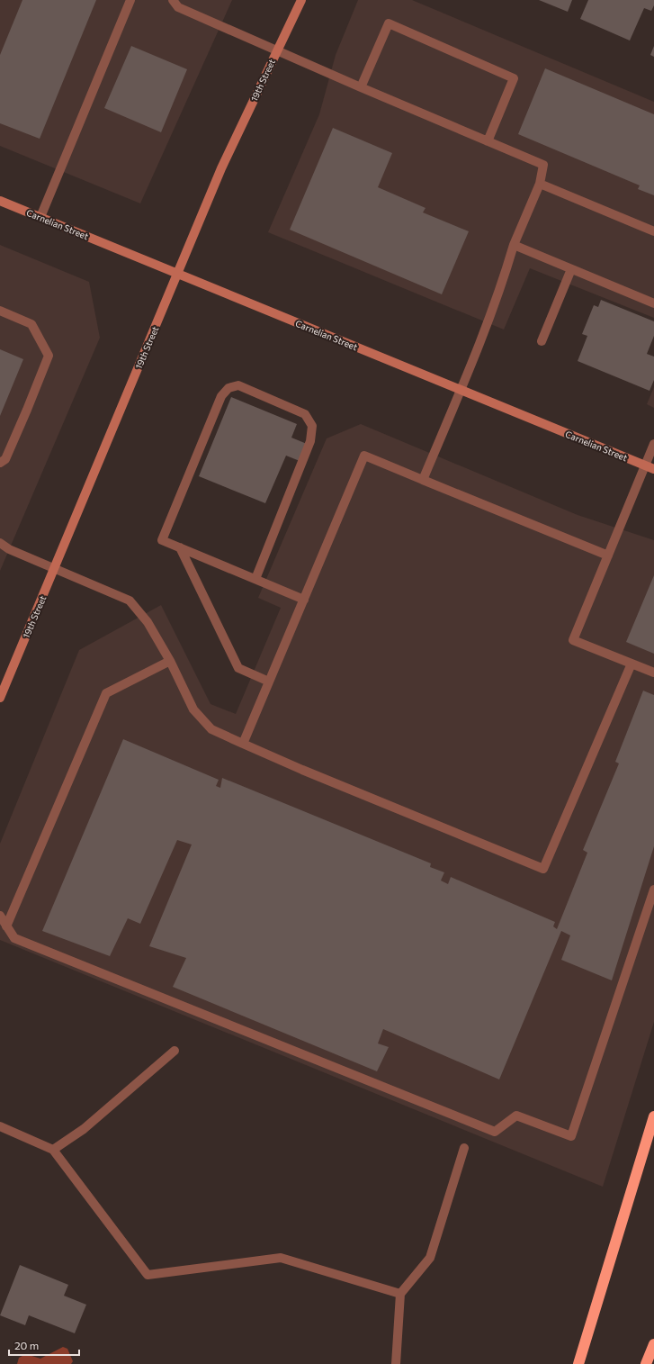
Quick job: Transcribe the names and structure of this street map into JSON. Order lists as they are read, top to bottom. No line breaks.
{"streets":{"main road":["19th Street","Carnelian Street"]},"crossings":[["19th Street","Carnelian Street"]],"scale_bar":"20 m"}
